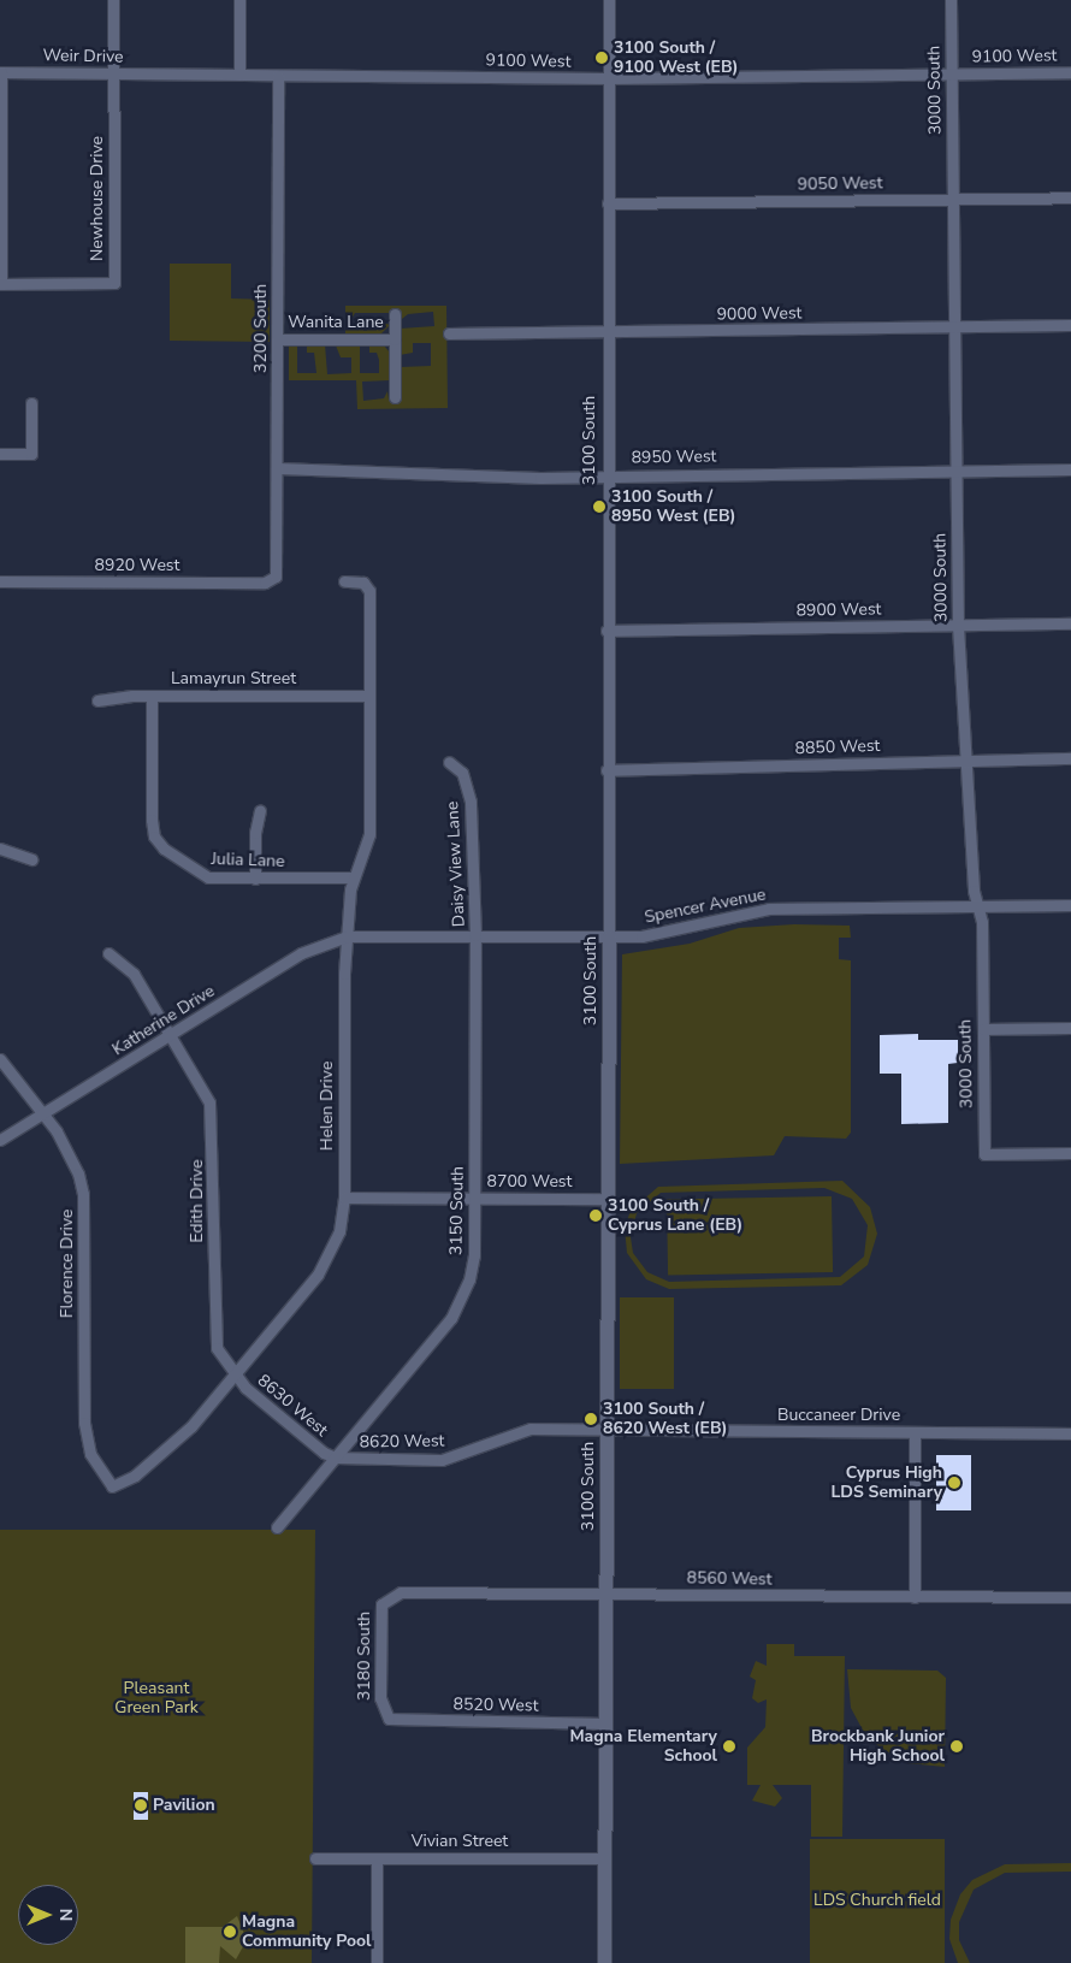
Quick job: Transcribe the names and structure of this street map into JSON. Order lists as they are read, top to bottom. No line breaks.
{"streets":{"street":["Weir Drive","9100 West","3000 South","9050 West","Newhouse Drive","9000 West","Wanita Lane","3200 South","3100 South","8950 West","8920 West","8900 West","Lamayrun Street","8850 West","Julia Lane","Daisy View Lane","Spencer Avenue","Katherine Drive","Helen Drive","8700 West","Edith Drive","3150 South","Florence Drive","8630 West","Buccaneer Drive","8620 West","8560 West","3180 South","8520 West","Vivian Street"]},"crossings":[["Weir Drive","9100 West"],["Weir Drive","Newhouse Drive"],["9100 West","3000 South"],["9100 West","3200 South"],["9100 West","3100 South"],["3000 South","9050 West"],["3000 South","9000 West"],["3000 South","8950 West"],["3000 South","8900 West"],["3000 South","8850 West"],["3000 South","Spencer Avenue"],["9050 West","3100 South"],["9000 West","3100 South"],["Wanita Lane","3200 South"],["3200 South","8950 West"],["3200 South","8920 West"],["3100 South","8950 West"],["3100 South","8900 West"],["3100 South","8850 West"],["3100 South","Spencer Avenue"],["3100 South","8700 West"],["3100 South","Buccaneer Drive"],["3100 South","8620 West"],["3100 South","8560 West"],["3100 South","8520 West"],["3100 South","Vivian Street"],["Lamayrun Street","Julia Lane"],["Lamayrun Street","Helen Drive"],["Julia Lane","Helen Drive"],["Daisy View Lane","Spencer Avenue"],["Daisy View Lane","3150 South"],["Spencer Avenue","Katherine Drive"],["Spencer Avenue","Helen Drive"],["Spencer Avenue","3150 South"],["Katherine Drive","Helen Drive"],["Katherine Drive","Edith Drive"],["Katherine Drive","Florence Drive"],["Helen Drive","8700 West"],["Helen Drive","Edith Drive"],["Helen Drive","Florence Drive"],["Helen Drive","8630 West"],["8700 West","3150 South"],["Edith Drive","8630 West"],["3150 South","8630 West"],["3150 South","8620 West"],["8630 West","8620 West"],["Buccaneer Drive","8620 West"],["8560 West","3180 South"],["3180 South","8520 West"]],"parks":["Pleasant Green Park","LDS Church field"],"places":["3100 South / 9100 West (EB)","3100 South / 8950 West (EB)","3100 South / Cyprus Lane (EB)","3100 South / 8620 West (EB)","Cyprus High LDS Seminary","Magna Elementary School","Brockbank Junior High School","Pavilion","Magna Community Pool"],"north":"right"}
